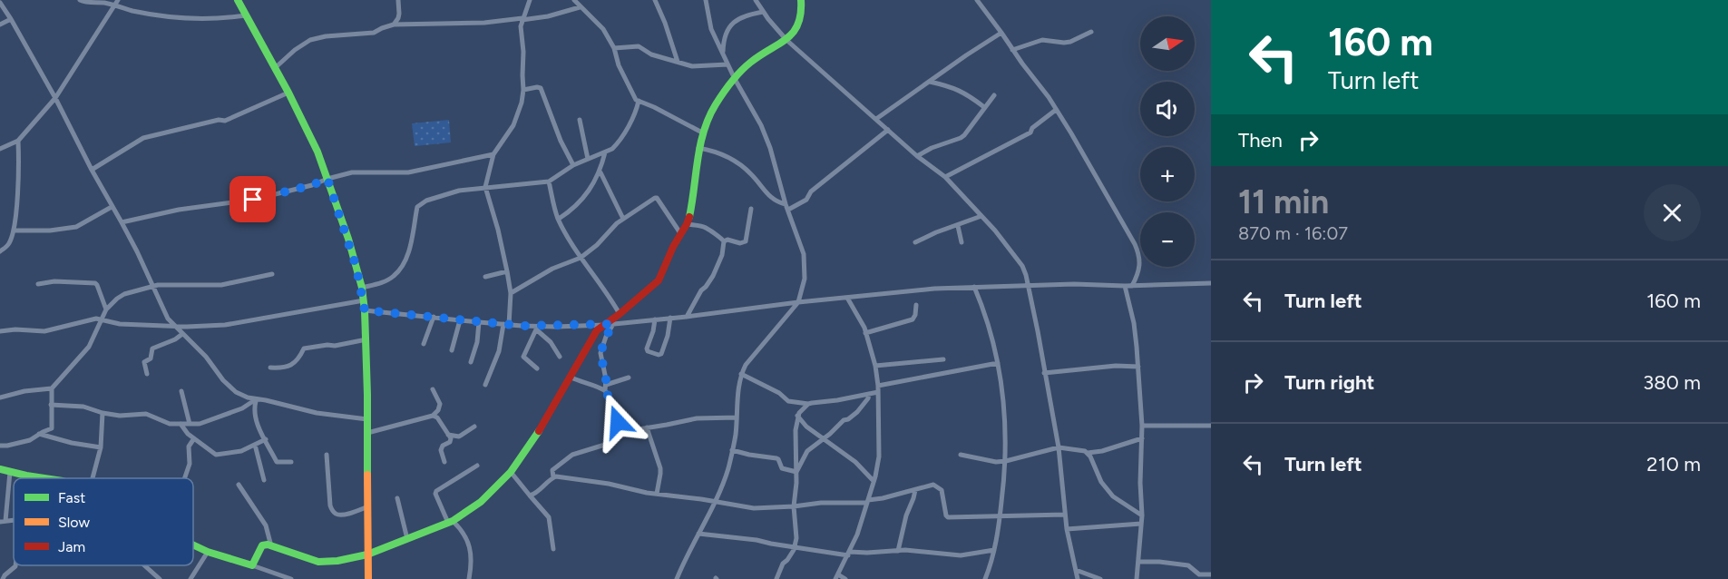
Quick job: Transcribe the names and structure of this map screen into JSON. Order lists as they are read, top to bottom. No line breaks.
{"legend":["Fast","Slow","Jam"],"north":"right","page":{"turn":["160 m","Turn left"],"map_buttons":["+","−"],"then":"Then","heading":["11 min","870 m · 16:07"],"list":[{"name":"Turn left","value":"160 m"},{"name":"Turn right","value":"380 m"},{"name":"Turn left","value":"210 m"}]}}
